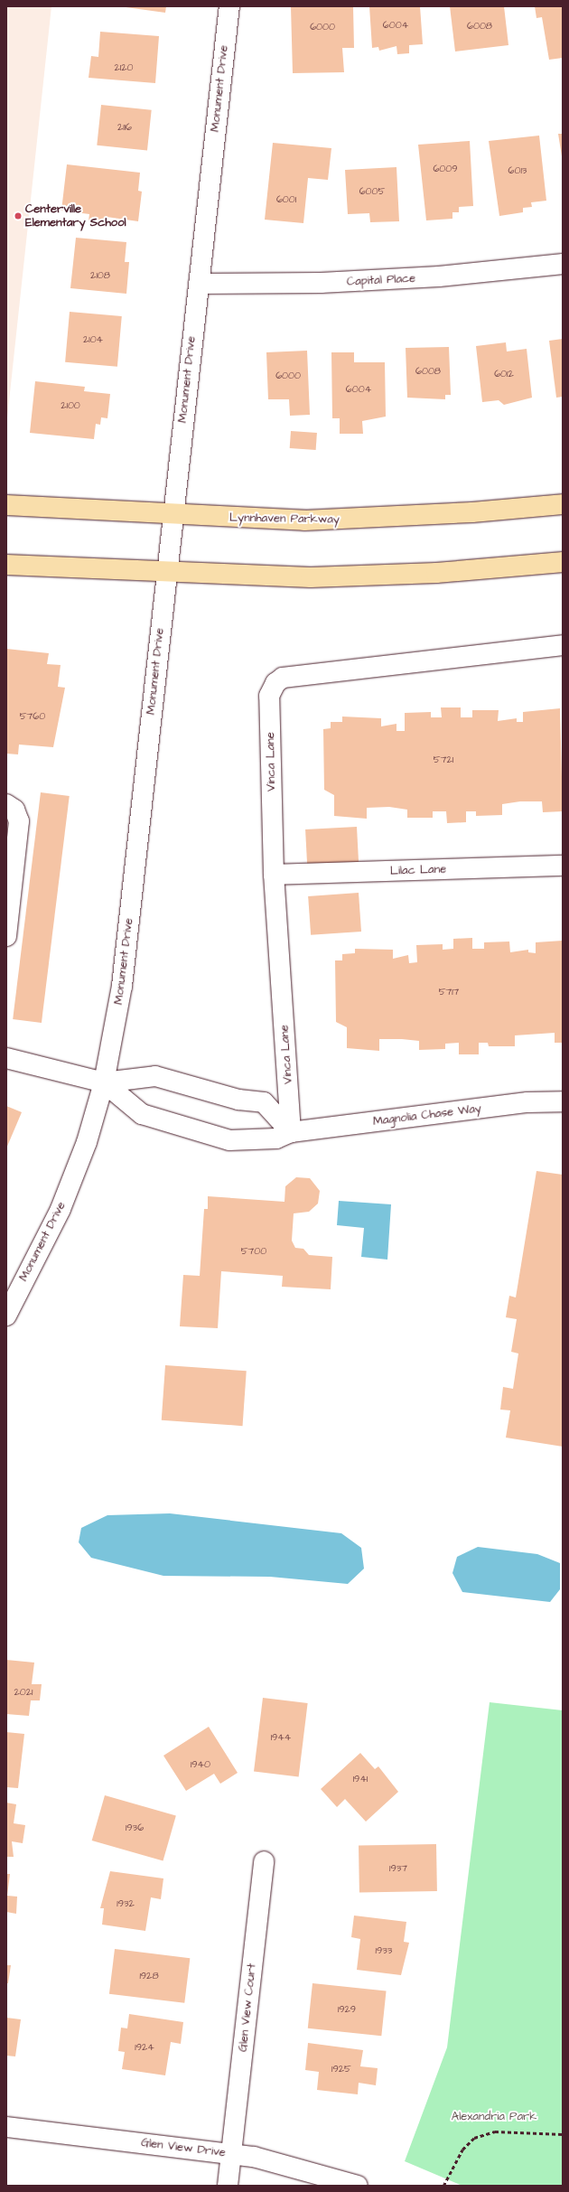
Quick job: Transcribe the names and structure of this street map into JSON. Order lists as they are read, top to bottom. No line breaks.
{"streets":{"main road":["Lynnhaven Parkway"],"street":["Monument Drive","Capital Place","Vinca Lane","Lilac Lane","Magnolia Chase Way","Glen View Court","Glen View Drive"]},"crossings":[["Monument Drive","Capital Place"],["Monument Drive","Lynnhaven Parkway"],["Monument Drive","Magnolia Chase Way"],["Vinca Lane","Lilac Lane"],["Vinca Lane","Magnolia Chase Way"],["Glen View Court","Glen View Drive"]],"parks":["Alexandria Park"],"places":["Centerville Elementary School"],"house_numbers":["6004","6008","6000","2120","2116","6009","6013","6005","6001","2108","2104","6008","6012","6000","6004","2100","5760","5721","5717","5700","2021","1944","1940","1941","1936","1937","1932","1933","1928","1929","1924","1925"]}
